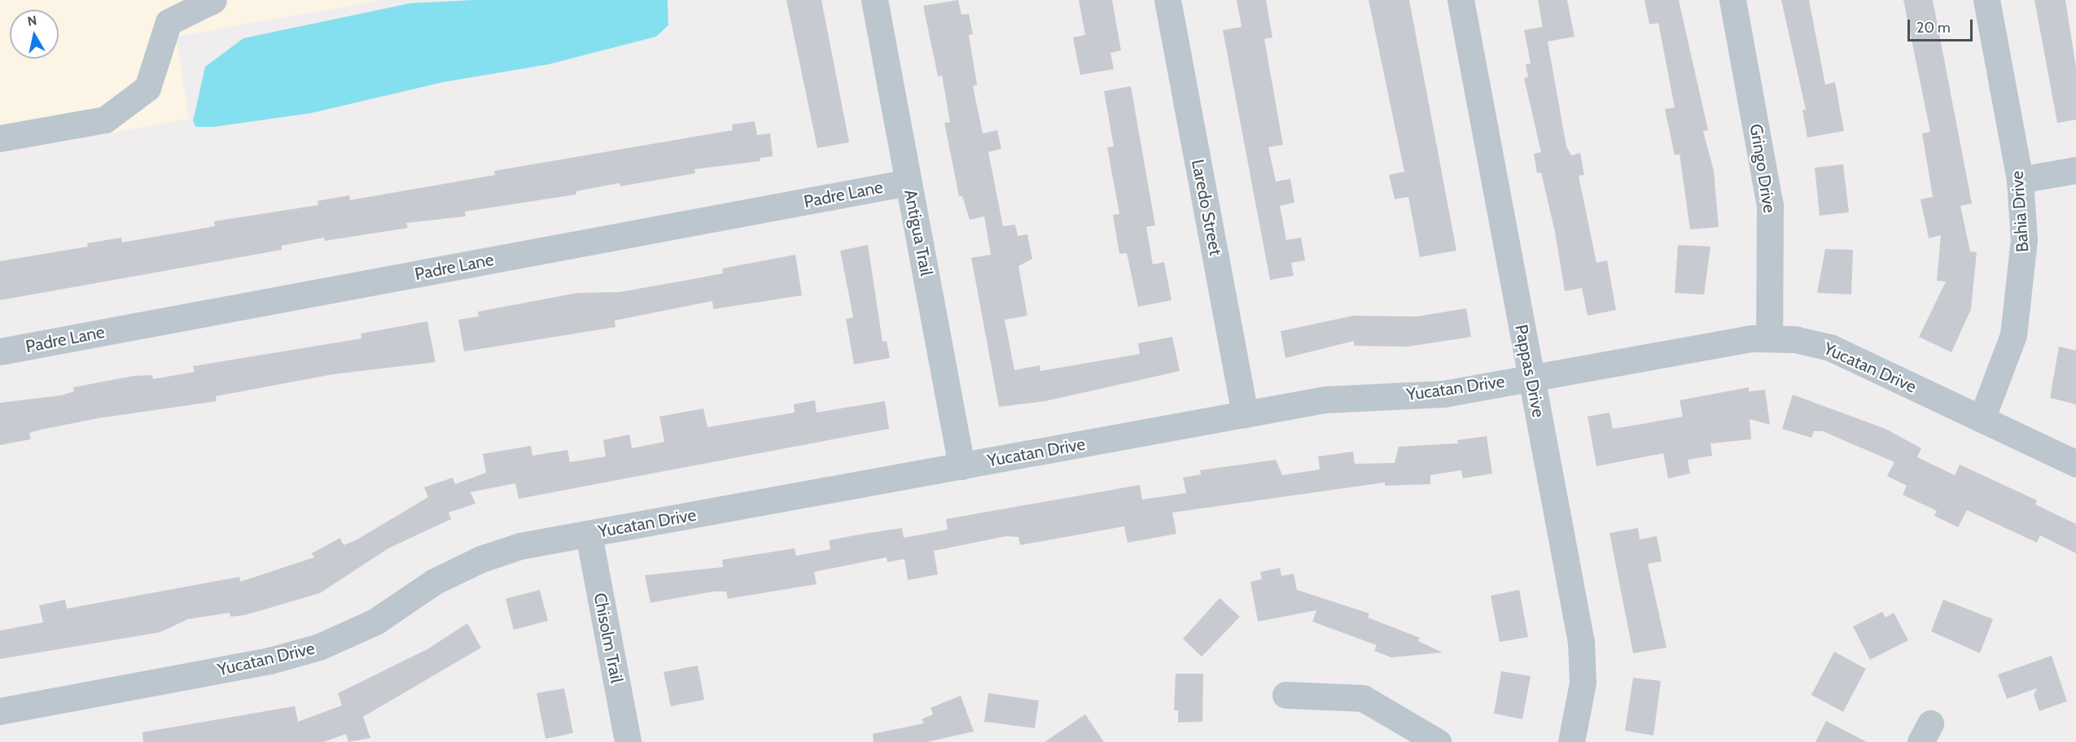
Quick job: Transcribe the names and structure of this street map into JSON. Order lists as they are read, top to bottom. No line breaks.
{"streets":{"street":["Gringo Drive","Padre Lane","Laredo Street","Bahia Drive","Antigua Trail","Yucatan Drive","Pappas Drive","Chisolm Trail"]},"crossings":[["Gringo Drive","Yucatan Drive"],["Padre Lane","Antigua Trail"],["Laredo Street","Yucatan Drive"],["Bahia Drive","Yucatan Drive"],["Antigua Trail","Yucatan Drive"],["Yucatan Drive","Pappas Drive"],["Yucatan Drive","Chisolm Trail"]],"scale_bar":"20 m","north":"top"}
